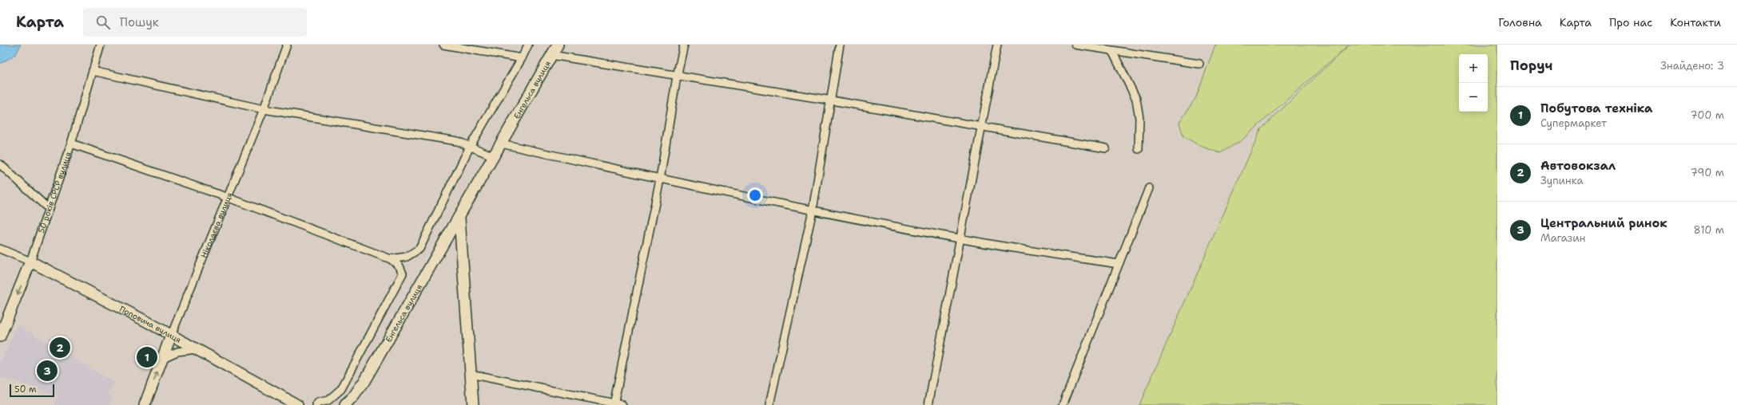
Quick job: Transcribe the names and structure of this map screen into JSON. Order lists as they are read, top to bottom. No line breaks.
{"streets":{"street":["Енгельса вулиця","50 років СРСР вулиця","Ніколаєва вулиця","Поповича вулиця"]},"crossings":[["50 років СРСР вулиця","Поповича вулиця"],["Ніколаєва вулиця","Поповича вулиця"]],"scale_bar":"50 m","page":{"header":"Карта","search":"Пошук","nav":["Головна","Карта","Про нас","Контакти"],"heading":["Поруч","Знайдено: 3"],"map_buttons":["+","−"],"list":[{"mark":"1","name":"Побутова техніка","note":"Супермаркет","value":"700 m"},{"mark":"2","name":"Автовокзал","note":"Зупинка","value":"790 m"},{"mark":"3","name":"Центральний ринок","note":"Магазин","value":"810 m"}],"pins":["2","1","3"],"scale":"50 m"}}
